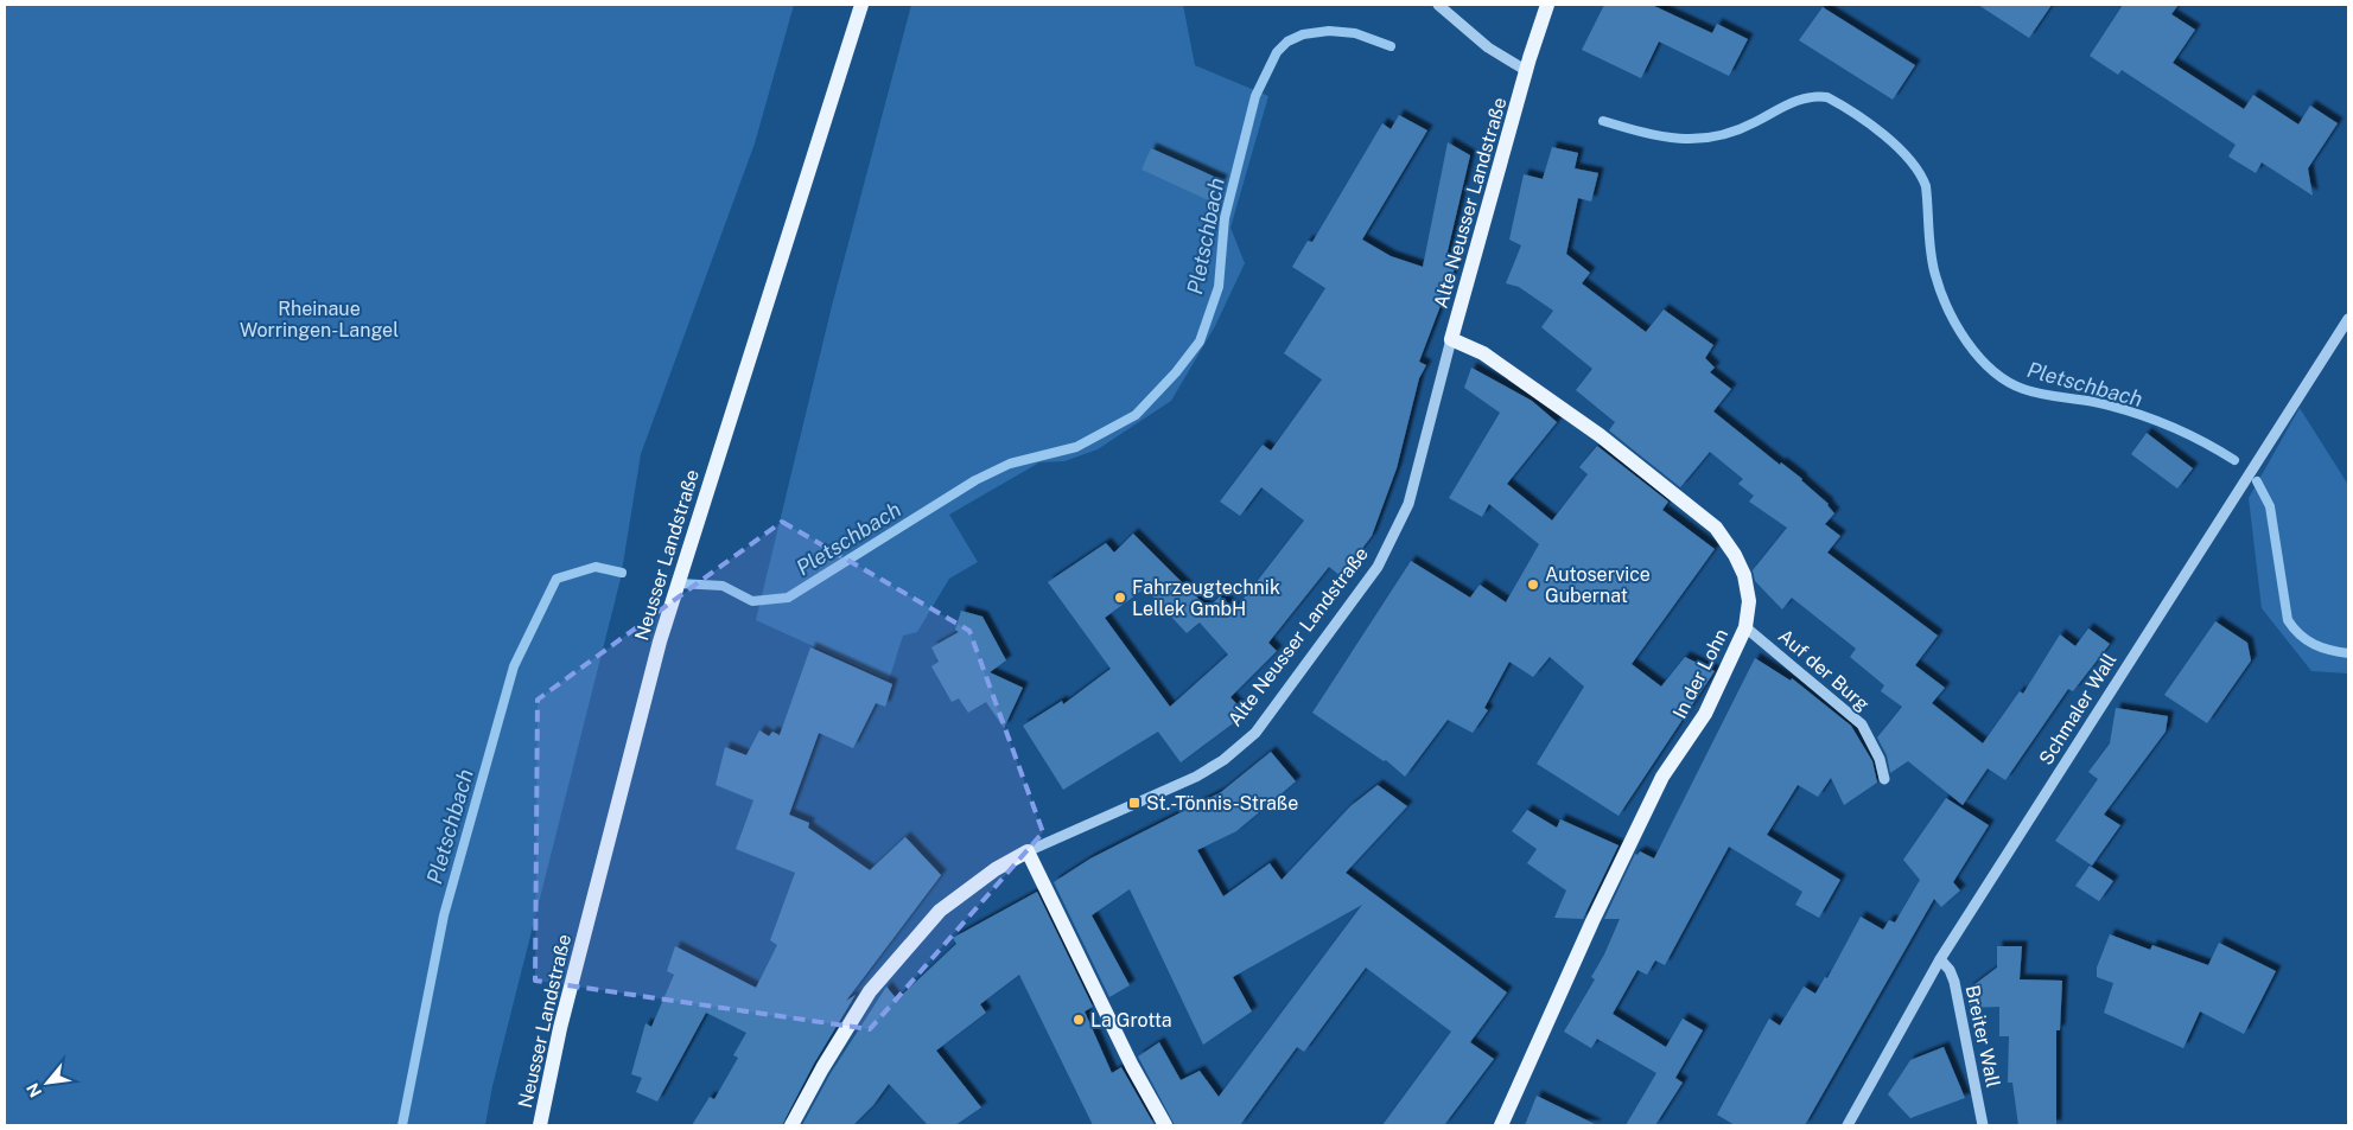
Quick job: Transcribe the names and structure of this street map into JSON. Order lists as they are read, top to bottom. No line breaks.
{"streets":{"main road":["Alte Neusser Landstraße","Neusser Landstraße","In der Lohn"],"street":["Auf der Burg","Schmaler Wall","Breiter Wall"]},"crossings":[["Alte Neusser Landstraße","In der Lohn"],["Auf der Burg","In der Lohn"],["Schmaler Wall","Breiter Wall"]],"water":["Pletschbach"],"parks":["Rheinaue Worringen-Langel"],"places":{"other":["Autoservice Gubernat","Fahrzeugtechnik Lellek GmbH","La Grotta"],"transit":["St.-Tönnis-Straße"]},"north":"bottom left"}
